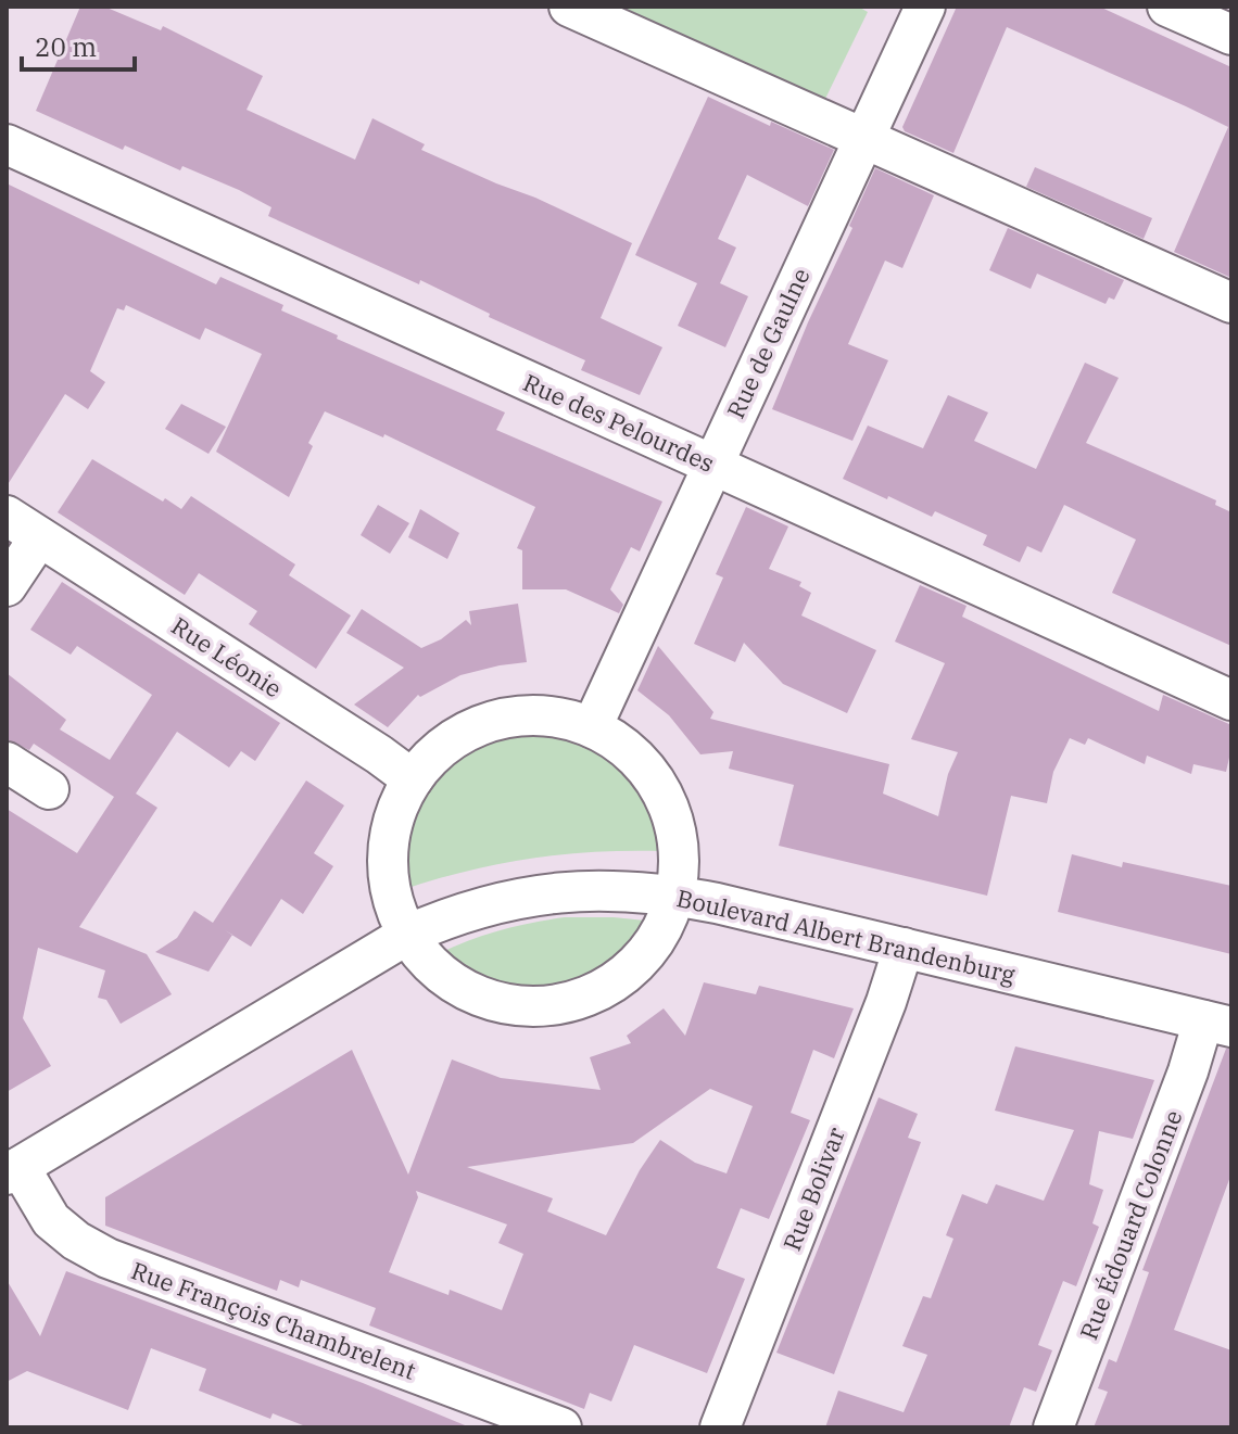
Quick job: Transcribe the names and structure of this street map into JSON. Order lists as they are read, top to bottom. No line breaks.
{"streets":{"street":["Rue de Gaulne","Rue des Pelourdes","Rue Léonie","Boulevard Albert Brandenburg","Rue Bolivar","Rue Édouard Colonne","Rue François Chambrelent"]},"crossings":[["Rue de Gaulne","Rue des Pelourdes"],["Boulevard Albert Brandenburg","Rue Bolivar"],["Boulevard Albert Brandenburg","Rue Édouard Colonne"],["Boulevard Albert Brandenburg","Rue François Chambrelent"]],"scale_bar":"20 m"}
